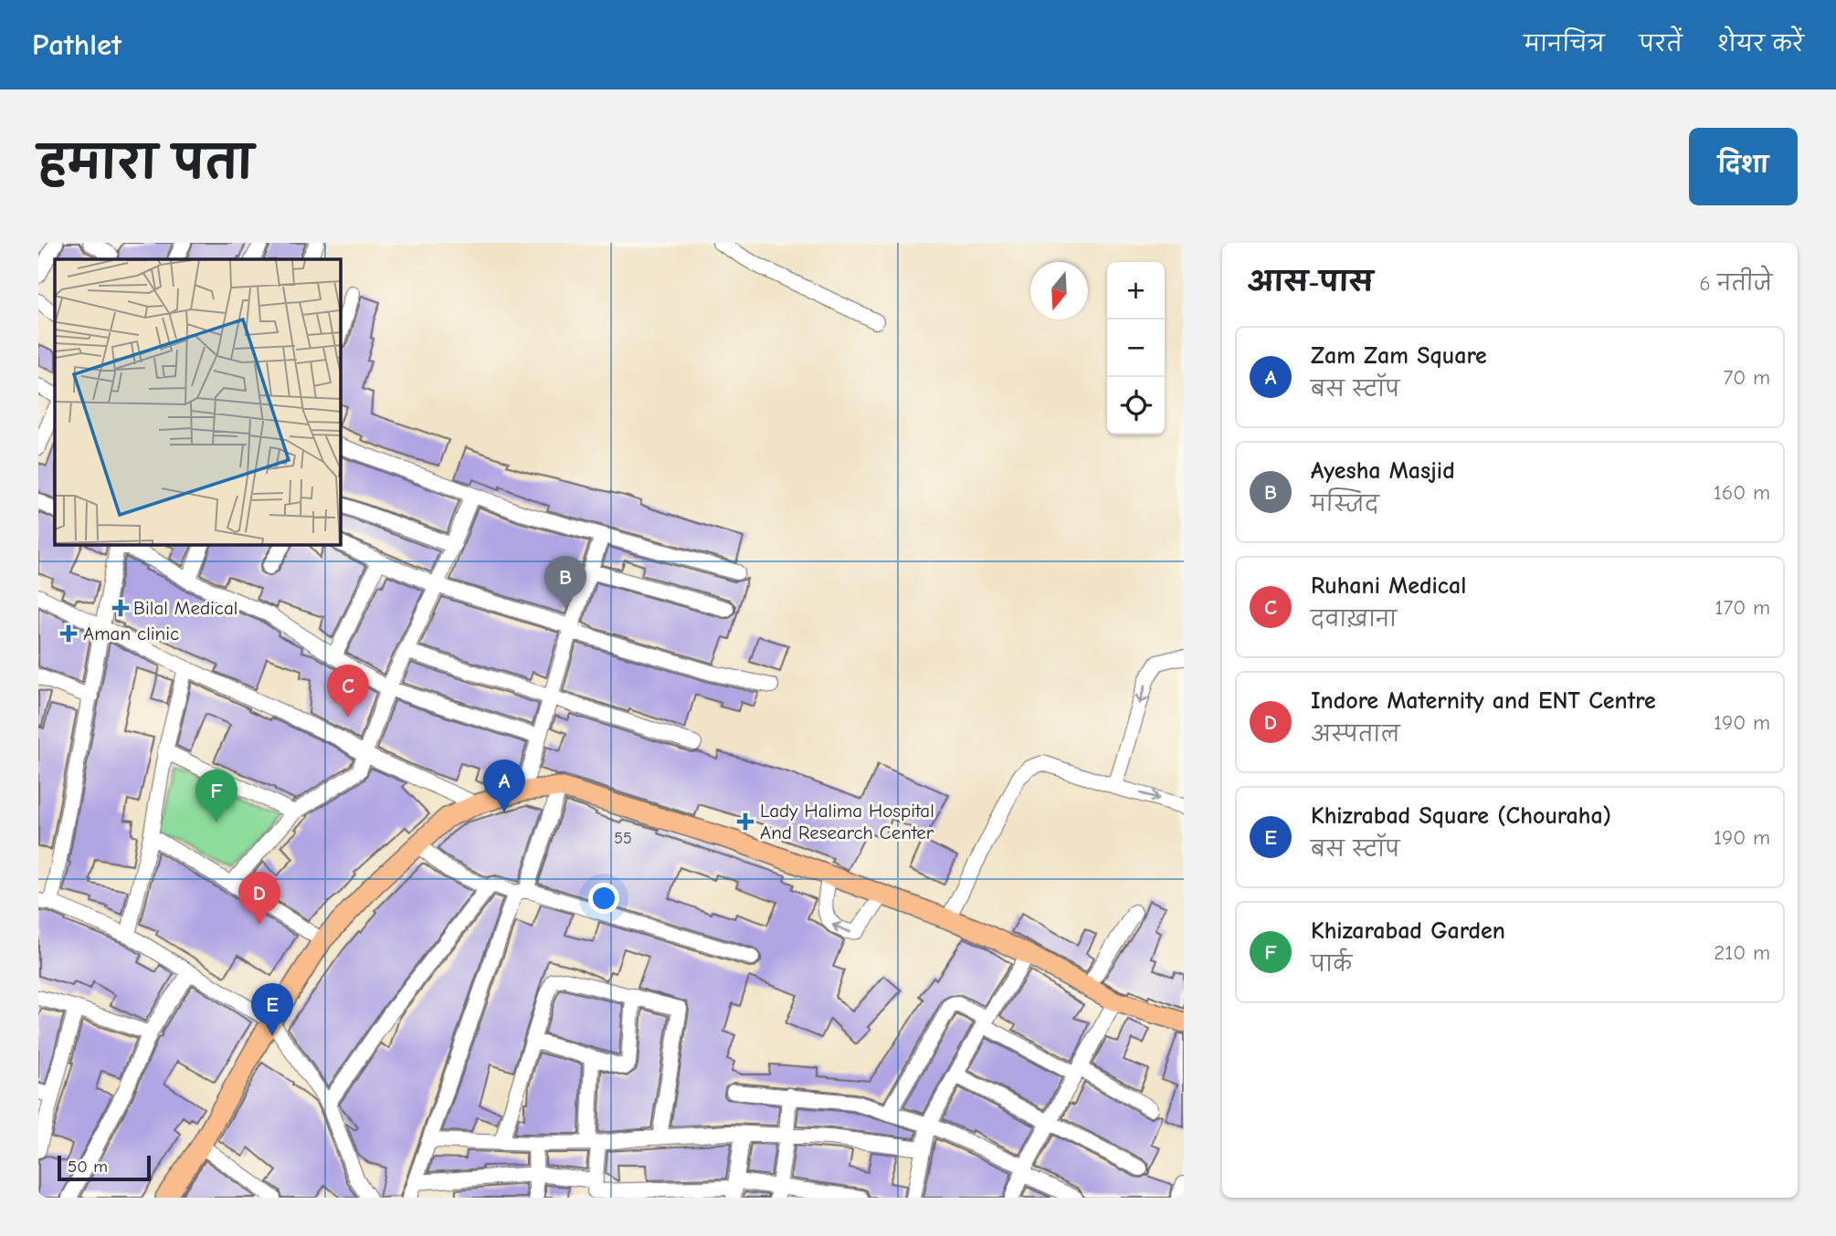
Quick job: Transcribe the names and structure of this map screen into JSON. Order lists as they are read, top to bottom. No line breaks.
{"places":{"health":["Bilal Medical","Aman clinic","Lady Halima Hospital And Research Center"]},"house_numbers":["55"],"scale_bar":"50 m","north":"bottom","page":{"header":"Pathlet","nav":["मानचित्र","परतें","शेयर करें"],"title":"हमारा पता","buttons":"दिशा","heading":["आस-पास","6 नतीजे"],"map_buttons":["+","−"],"list":[{"mark":"A","name":"Zam Zam Square","note":"बस स्टॉप","value":"70 m"},{"mark":"B","name":"Ayesha Masjid","note":"मस्जिद","value":"160 m"},{"mark":"C","name":"Ruhani Medical","note":"दवाख़ाना","value":"170 m"},{"mark":"D","name":"Indore Maternity and ENT Centre","note":"अस्पताल","value":"190 m"},{"mark":"E","name":"Khizrabad Square (Chouraha)","note":"बस स्टॉप","value":"190 m"},{"mark":"F","name":"Khizarabad Garden","note":"पार्क","value":"210 m"}],"pins":["B","C","A","F","D","E"],"scale":"50 m"}}
